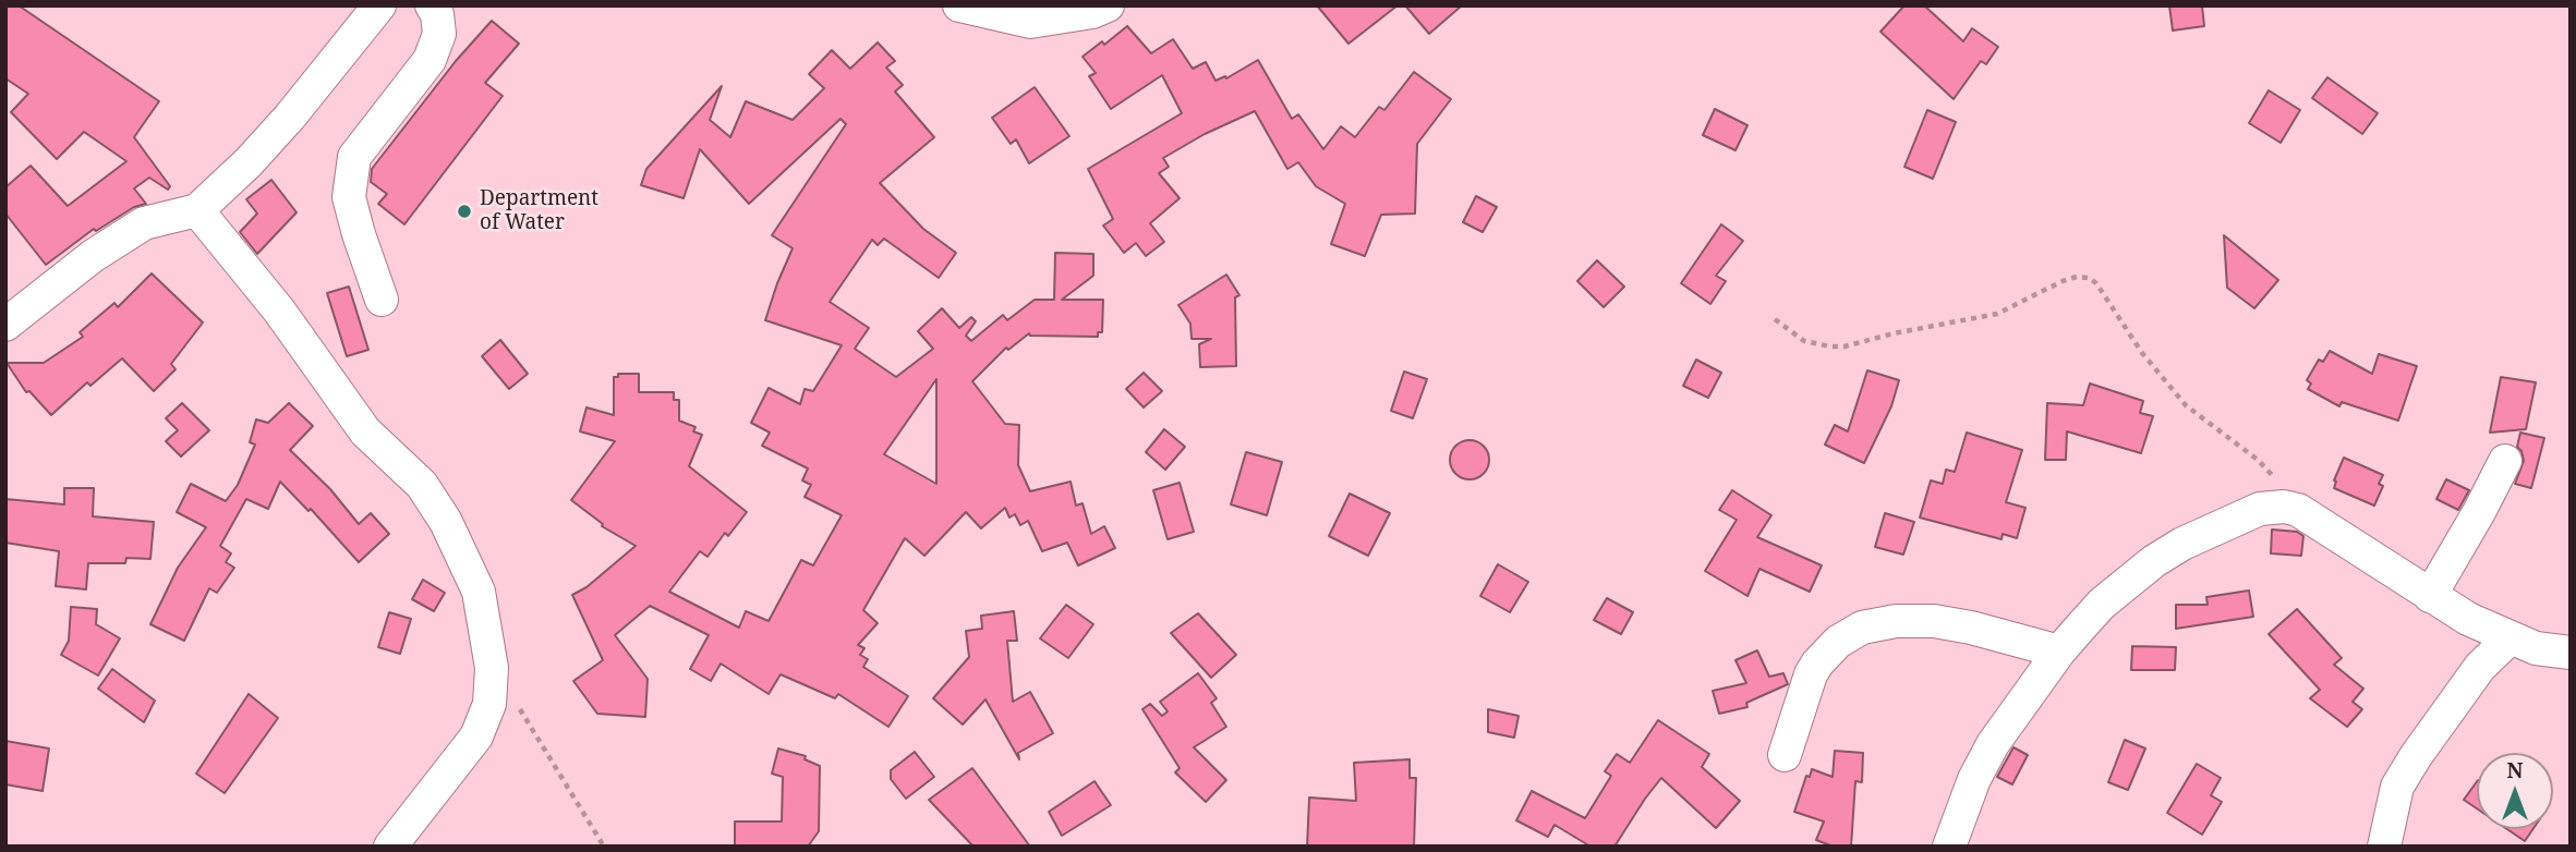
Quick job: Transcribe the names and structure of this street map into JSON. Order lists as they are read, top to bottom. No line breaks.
{"places":["Department of Water"],"north":"top"}
